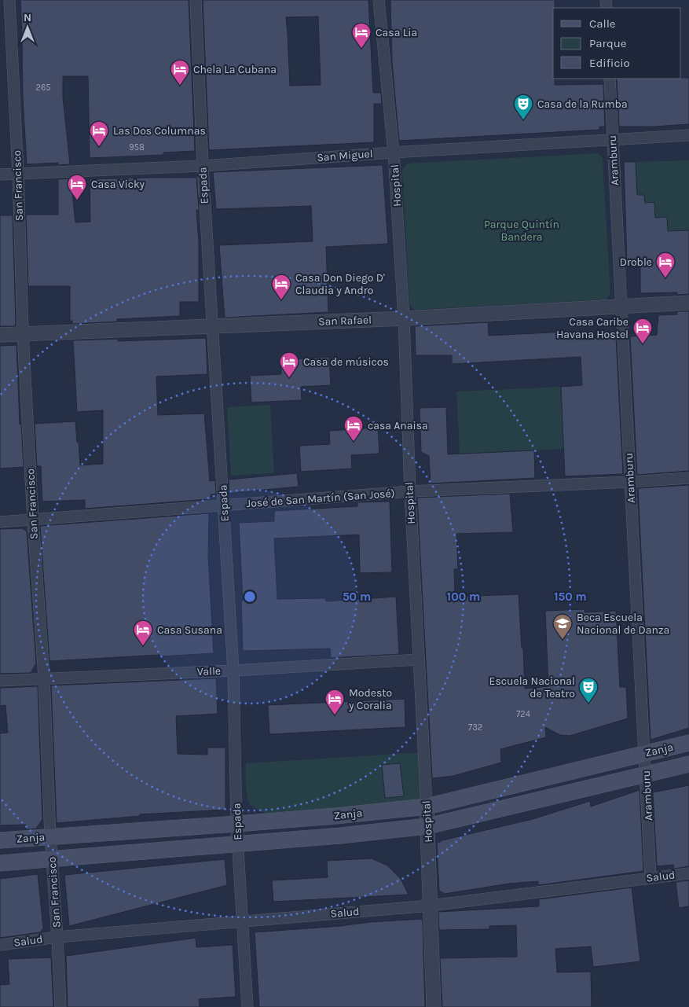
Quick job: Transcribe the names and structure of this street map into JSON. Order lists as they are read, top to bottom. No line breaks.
{"streets":{"main road":["Zanja"],"street":["San Miguel","Aramburu","San Francisco","Espada","Hospital","San Rafael","José de San Martín (San José)","Valle","Salud"]},"crossings":[["San Miguel","Aramburu"],["San Miguel","San Francisco"],["San Miguel","Espada"],["San Miguel","Hospital"],["Aramburu","San Rafael"],["Aramburu","José de San Martín (San José)"],["Aramburu","Zanja"],["Aramburu","Salud"],["San Francisco","San Rafael"],["San Francisco","José de San Martín (San José)"],["San Francisco","Valle"],["San Francisco","Zanja"],["San Francisco","Salud"],["Espada","San Rafael"],["Espada","José de San Martín (San José)"],["Espada","Valle"],["Espada","Zanja"],["Espada","Salud"],["Hospital","San Rafael"],["Hospital","José de San Martín (San José)"],["Hospital","Valle"],["Hospital","Zanja"],["Hospital","Salud"]],"parks":["Parque Quintín Bandera"],"places":{"hotel":["Casa Lia","Chela La Cubana","Las Dos Columnas","Casa Vicky","Droble","Casa Don Diego D' Claudia y Andro","Casa Caribe Havana Hostel","Casa de músicos","casa Anaisa","Casa Susana","Modesto y Coralia"],"theatre":["Casa de la Rumba","Escuela Nacional de Teatro"],"school or university":["Beca Escuela Nacional de Danza"]},"house_numbers":["265","958","724","732"],"legend":["Calle","Parque","Edificio"],"north":"top","rings":["50 m","100 m","150 m"]}
